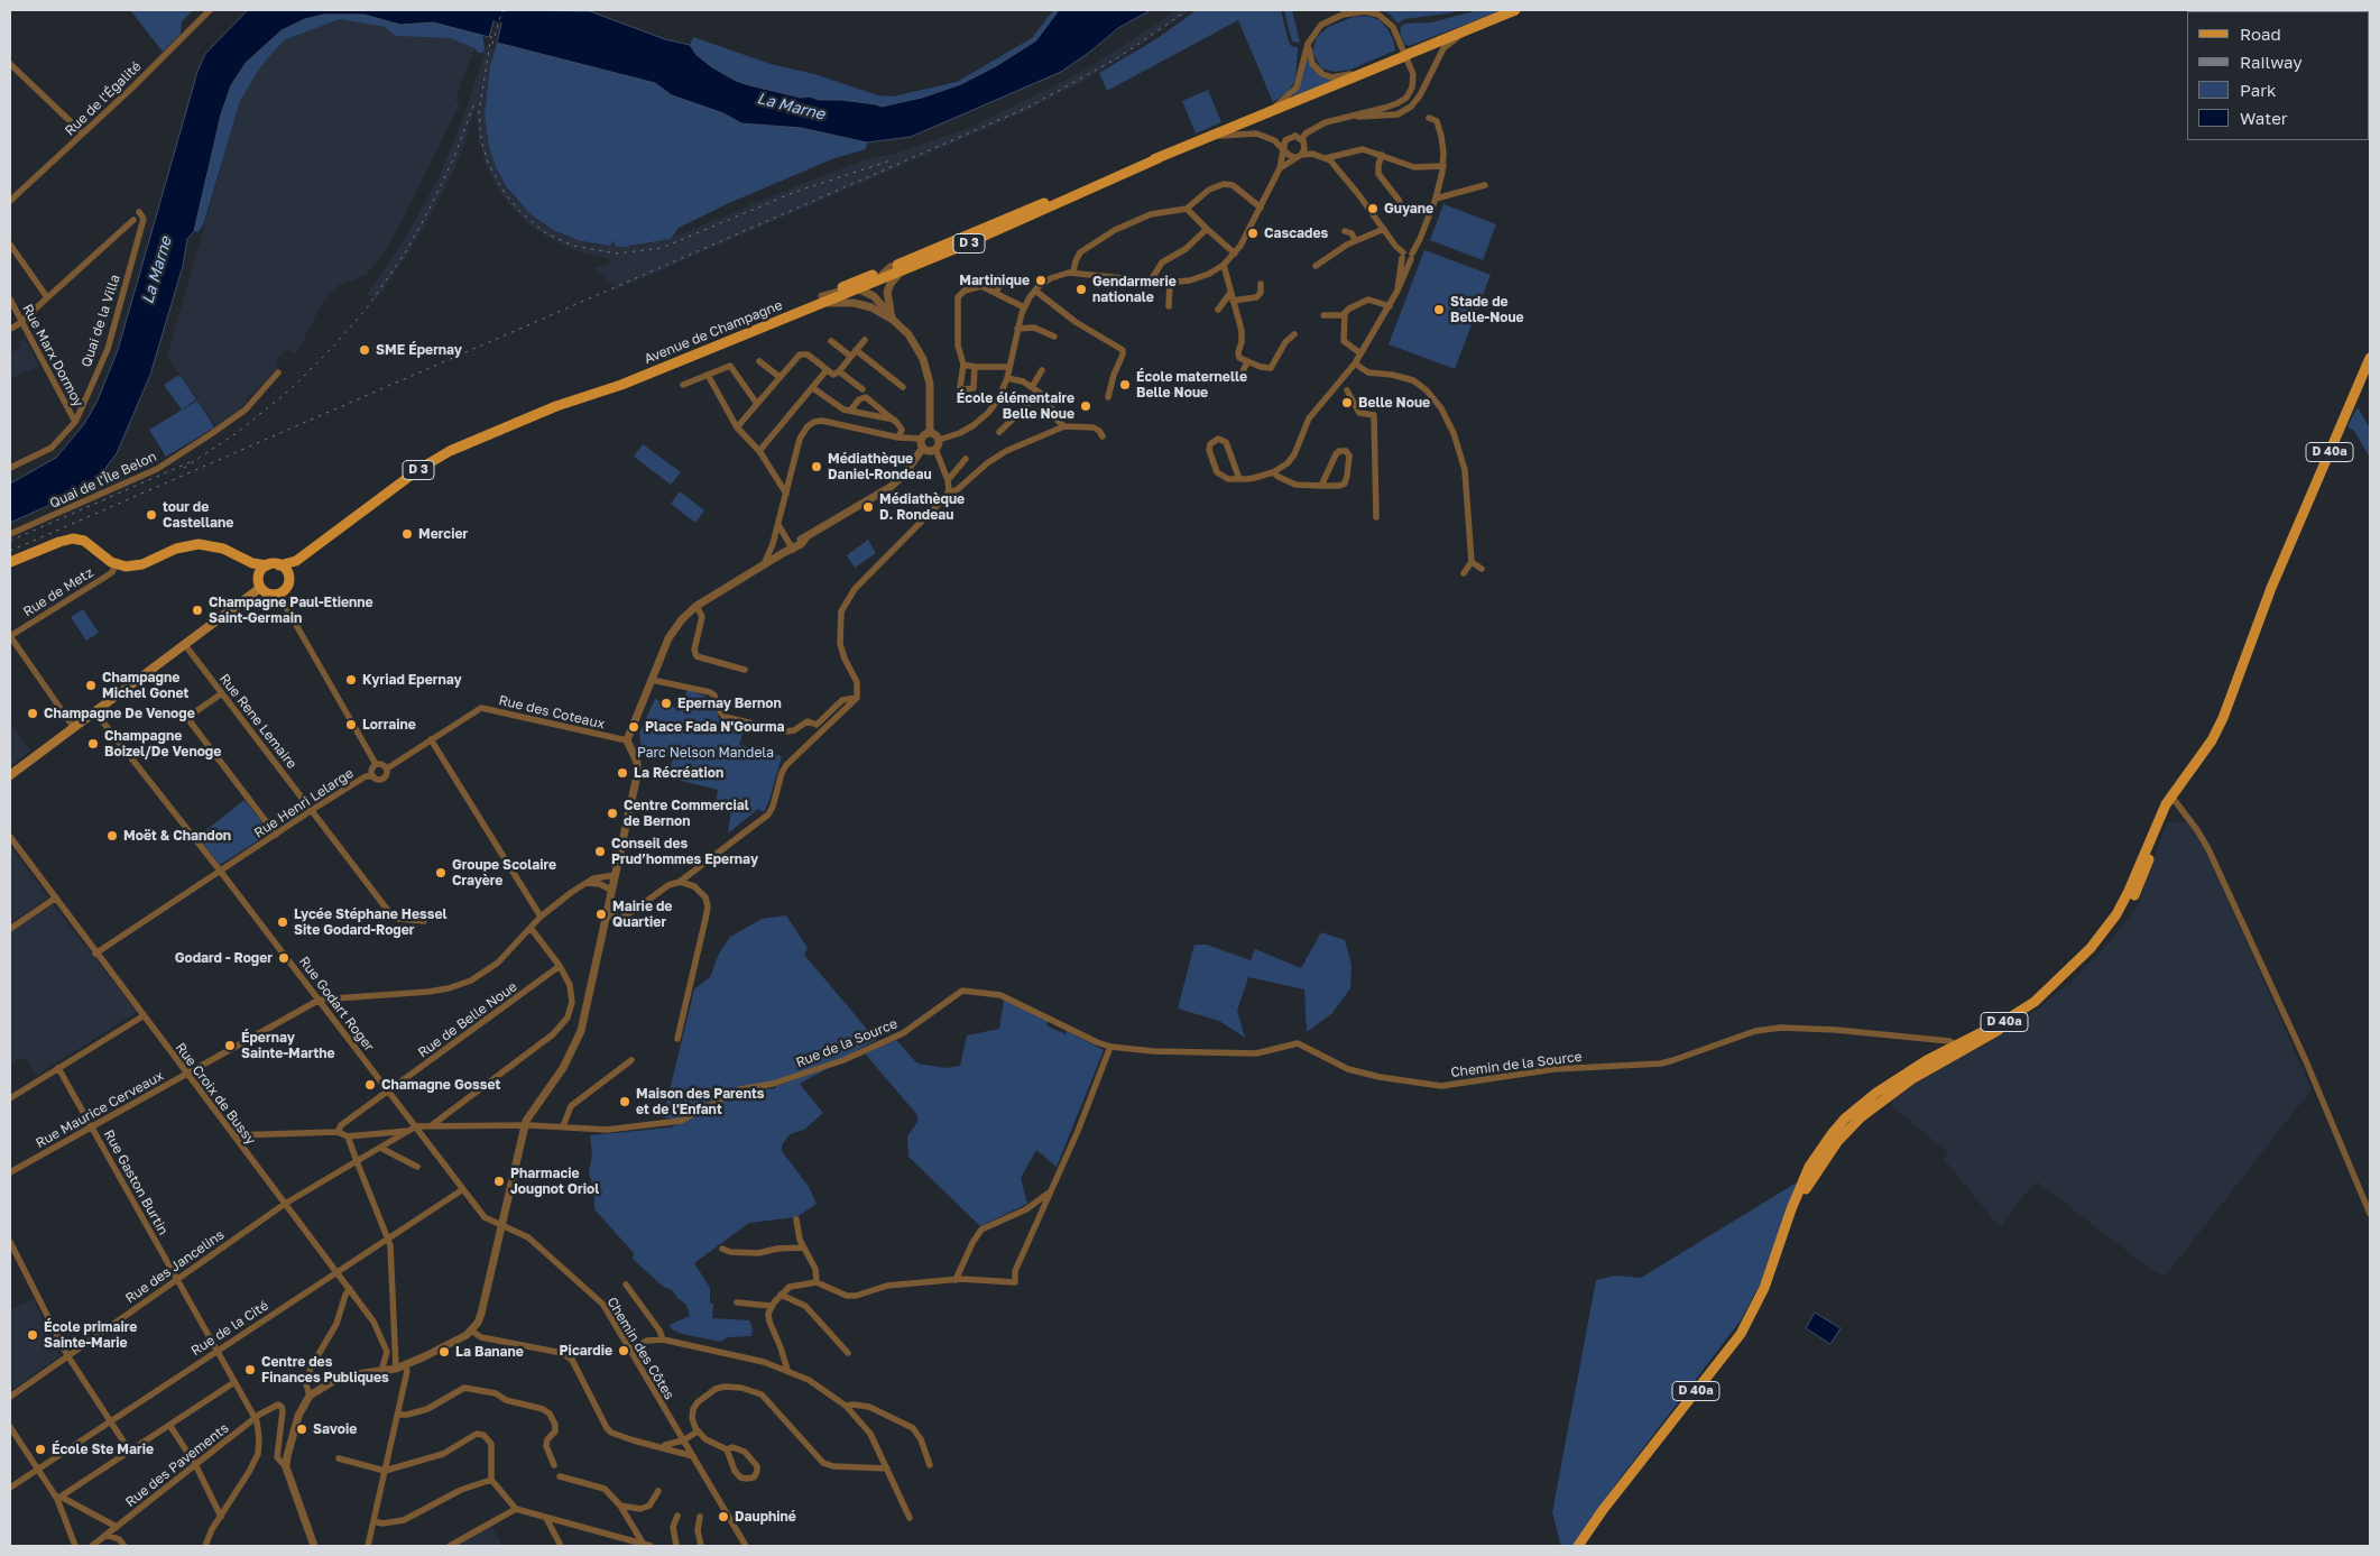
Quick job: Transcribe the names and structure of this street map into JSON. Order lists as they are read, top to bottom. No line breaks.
{"streets":{"main road":["D 3","D 40a"],"street":["Rue de l'Égalité","Quai de la Villa","Rue Marx Dormoy","Quai de l'Île Belon","Rue de Metz","Rue des Coteaux","Rue Rene Lemaire","Rue Henri Lelarge","Rue Godart Roger","Rue de Belle Noue","Rue de la Source","Chemin de la Source","Rue Croix de Bussy","Rue Maurice Cerveaux","Rue Gaston Burtin","Rue des Jancelins","Rue de la Cité","Chemin des Côtes","Rue des Pavements"]},"crossings":[["Quai de la Villa","Rue Marx Dormoy"],["D 40a","Chemin de la Source"],["Rue des Coteaux","Rue Henri Lelarge"],["Rue Rene Lemaire","Rue Henri Lelarge"],["Rue Henri Lelarge","Rue Godart Roger"],["Rue Henri Lelarge","Rue Croix de Bussy"],["Rue Godart Roger","Rue de Belle Noue"],["Rue Godart Roger","Rue de la Source"],["Rue Godart Roger","Rue Maurice Cerveaux"],["Rue Godart Roger","Rue des Jancelins"],["Rue Godart Roger","Rue de la Cité"],["Rue Godart Roger","Chemin des Côtes"],["Rue de la Source","Chemin de la Source"],["Rue de la Source","Rue des Jancelins"],["Rue Croix de Bussy","Rue Maurice Cerveaux"],["Rue Croix de Bussy","Rue des Jancelins"],["Rue Croix de Bussy","Rue de la Cité"],["Rue Maurice Cerveaux","Rue Gaston Burtin"],["Rue Gaston Burtin","Rue des Jancelins"],["Rue Gaston Burtin","Rue de la Cité"],["Rue Gaston Burtin","Rue des Pavements"]],"water":["La Marne"],"parks":["Parc Nelson Mandela"],"places":["Guyane","Cascades","Martinique","Gendarmerie nationale","Stade de Belle-Noue","SME Épernay","École maternelle Belle Noue","Belle Noue","École élémentaire Belle Noue","Médiathèque Daniel-Rondeau","Médiathèque D. Rondeau","tour de Castellane","Mercier","Champagne Paul-Etienne Saint-Germain","Kyriad Epernay","Champagne Michel Gonet","Epernay Bernon","Champagne De Venoge","Lorraine","Place Fada N'Gourma","Champagne Boizel/De Venoge","La Récréation","Centre Commercial de Bernon","Moёt & Chandon","Conseil des Prud’hommes Epernay","Groupe Scolaire Crayère","Mairie de Quartier","Lycée Stéphane Hessel Site Godard-Roger","Godard - Roger","Épernay Sainte-Marthe","Chamagne Gosset","Maison des Parents et de l'Enfant","Pharmacie Jougnot Oriol","École primaire Sainte-Marie","Picardie","La Banane","Centre des Finances Publiques","Savoie","École Ste Marie","Dauphiné"],"legend":["Road","Railway","Park","Water"]}
